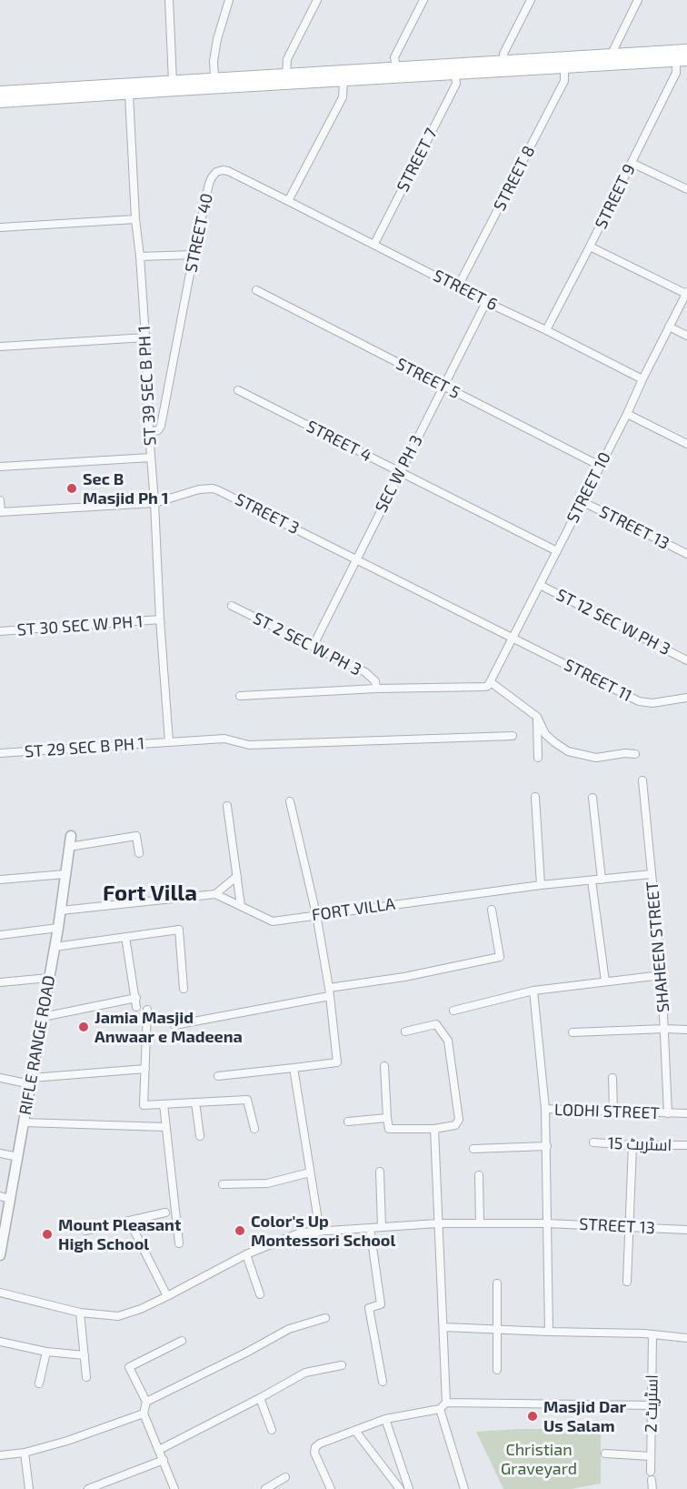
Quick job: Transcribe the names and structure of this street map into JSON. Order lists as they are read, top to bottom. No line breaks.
{"streets":{"street":["STREET 7","STREET 8","STREET 9","STREET 40","STREET 6","STREET 5","ST 39 SEC B PH 1","STREET 4","SEC W PH 3","STREET 10","STREET 3","STREET 13","ST 12 SEC W PH 3","ST 30 SEC W PH 1","ST 2 SEC W PH 3","STREET 11","ST 29 SEC B PH 1","FORT VILLA","SHAHEEN STREET","RIFLE RANGE ROAD","LODHI STREET","اسٹریٹ 15","اسٹریٹ 2"]},"crossings":[["STREET 7","STREET 6"],["STREET 8","STREET 6"],["STREET 9","STREET 6"],["STREET 40","STREET 6"],["STREET 40","ST 39 SEC B PH 1"],["STREET 6","SEC W PH 3"],["STREET 6","STREET 10"],["STREET 5","SEC W PH 3"],["STREET 5","STREET 10"],["ST 39 SEC B PH 1","STREET 3"],["ST 39 SEC B PH 1","ST 30 SEC W PH 1"],["ST 39 SEC B PH 1","ST 29 SEC B PH 1"],["STREET 4","SEC W PH 3"],["STREET 4","STREET 10"],["SEC W PH 3","STREET 3"],["SEC W PH 3","ST 2 SEC W PH 3"],["STREET 10","STREET 3"],["STREET 10","STREET 13"],["STREET 10","ST 12 SEC W PH 3"],["STREET 10","STREET 11"],["STREET 3","STREET 11"],["FORT VILLA","SHAHEEN STREET"],["SHAHEEN STREET","LODHI STREET"]],"districts":["Fort Villa"],"parks":["Christian Graveyard"],"places":["Sec B Masjid Ph 1","Jamia Masjid Anwaar e Madeena","Color's Up Montessori School","Mount Pleasant High School","Masjid Dar Us Salam"]}
